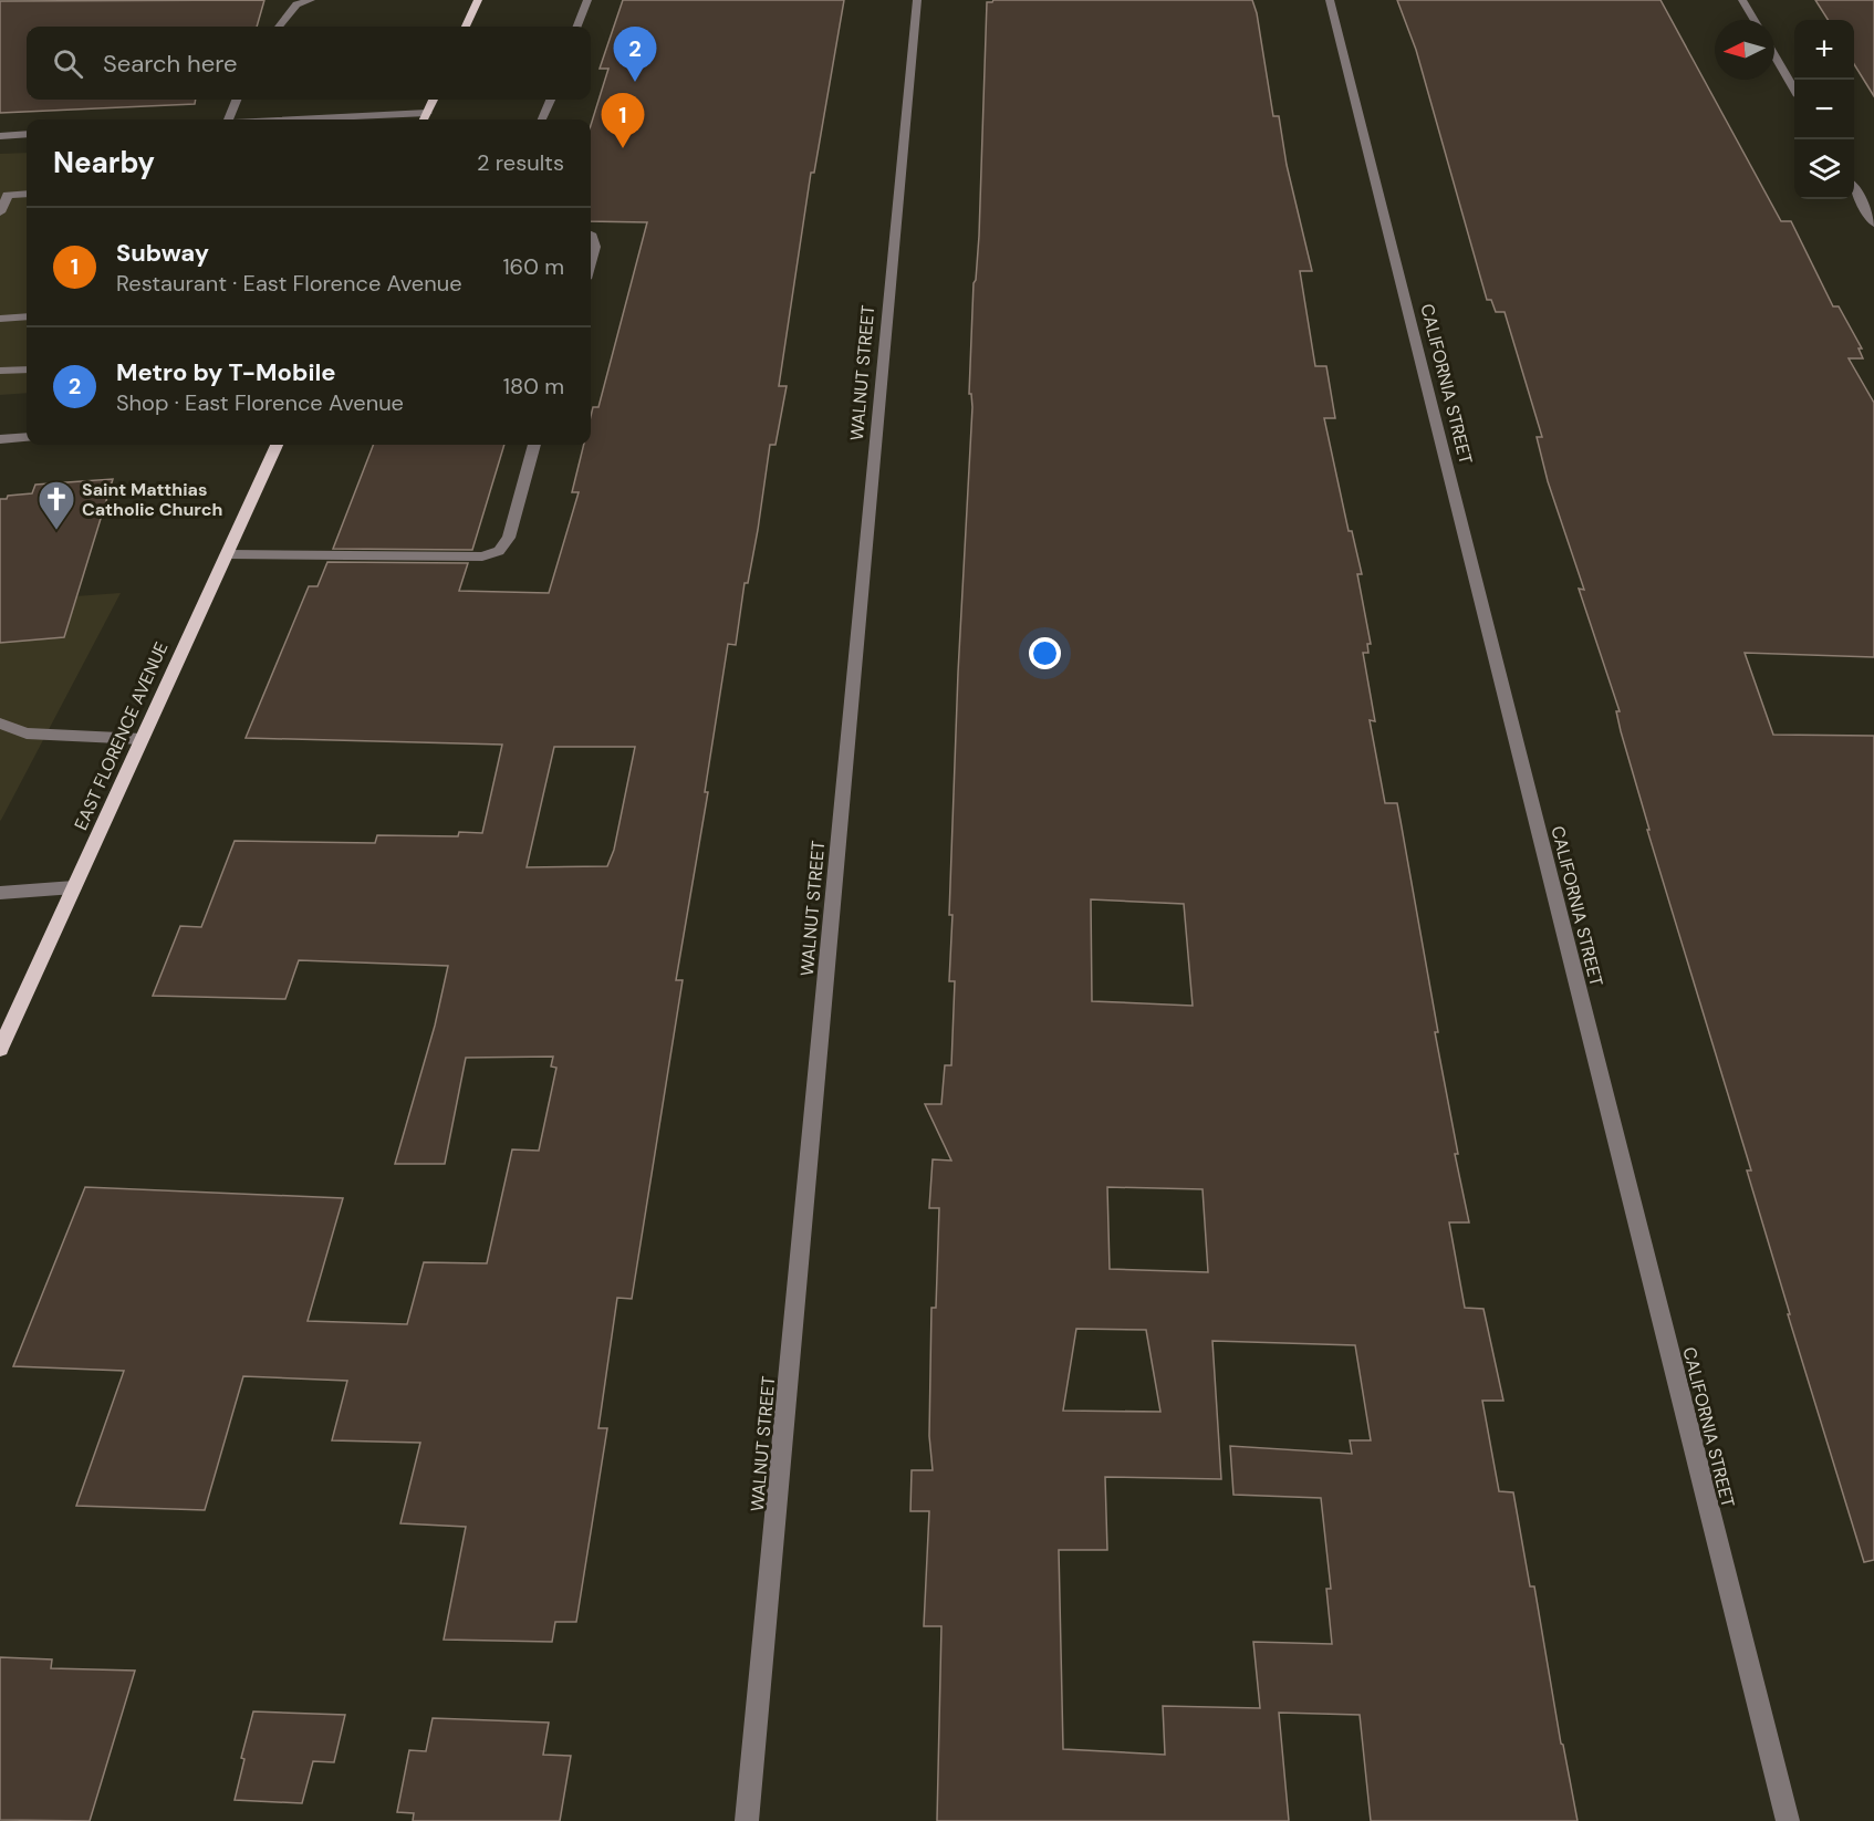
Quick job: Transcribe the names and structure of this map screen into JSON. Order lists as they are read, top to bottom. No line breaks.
{"streets":{"main road":["EAST FLORENCE AVENUE"],"street":["WALNUT STREET","CALIFORNIA STREET"]},"places":{"church":["Saint Matthias Catholic Church"]},"north":"left","page":{"map_buttons":["+","−"],"pins":["2","1"],"search":"Search here","heading":["Nearby","2 results"],"list":[{"mark":"1","name":"Subway","note":"Restaurant · East Florence Avenue","value":"160 m"},{"mark":"2","name":"Metro by T-Mobile","note":"Shop · East Florence Avenue","value":"180 m"}]}}
